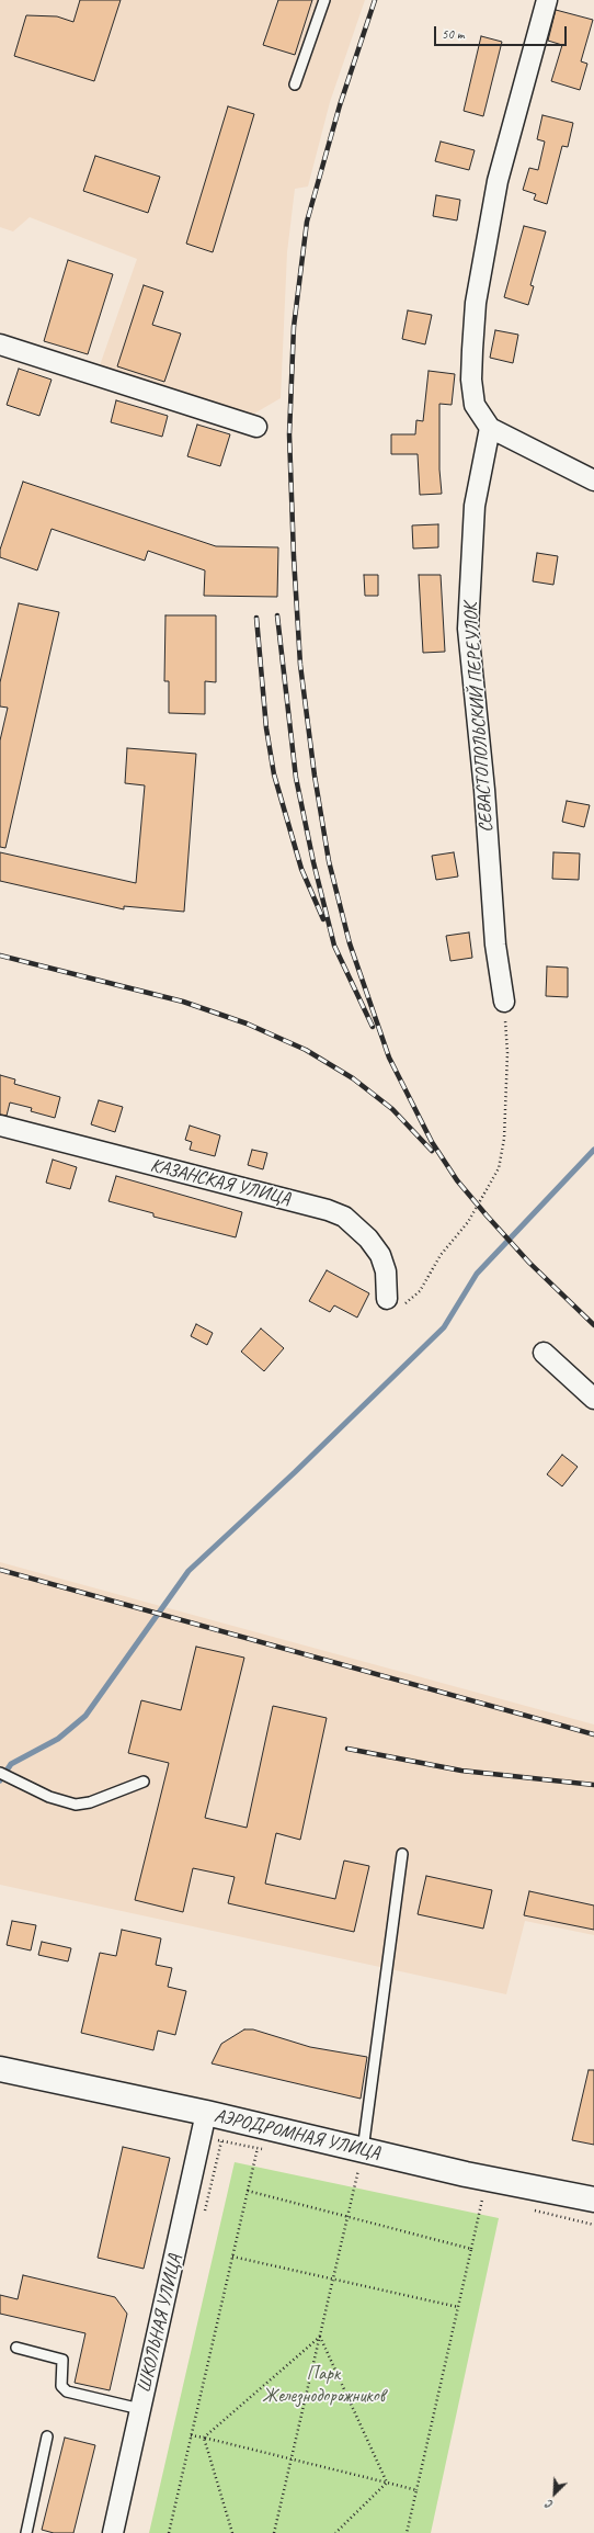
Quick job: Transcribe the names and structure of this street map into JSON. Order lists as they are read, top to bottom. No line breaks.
{"streets":{"street":["СЕВАСТОПОЛЬСКИЙ ПЕРЕУЛОК","КАЗАНСКАЯ УЛИЦА","АЭРОДРОМНАЯ УЛИЦА","ШКОЛЬНАЯ УЛИЦА"]},"crossings":[["АЭРОДРОМНАЯ УЛИЦА","ШКОЛЬНАЯ УЛИЦА"]],"parks":["Парк Железнодорожников"],"scale_bar":"50 m","north":"bottom left"}
